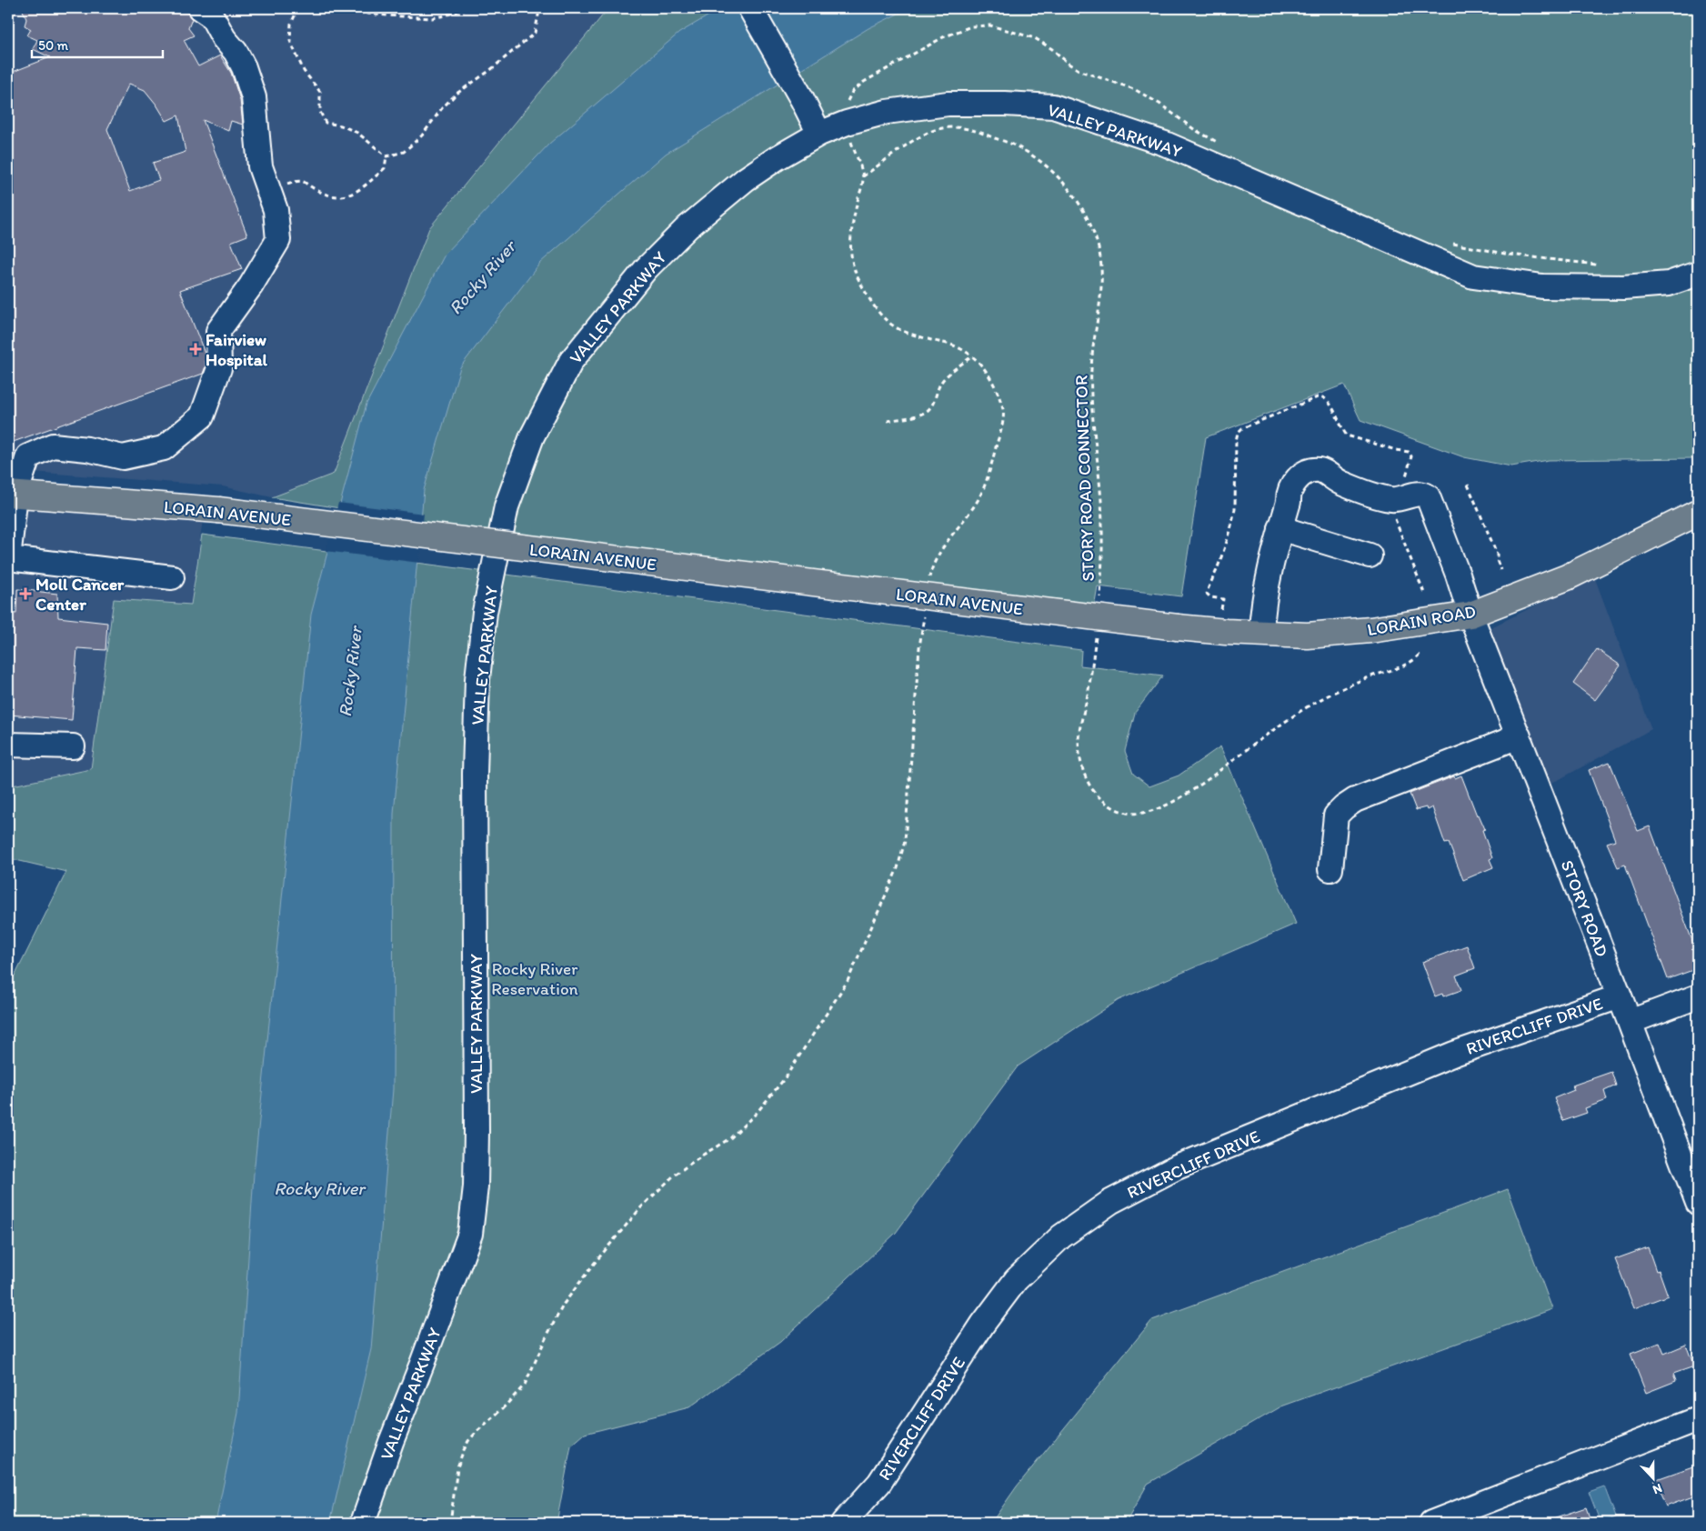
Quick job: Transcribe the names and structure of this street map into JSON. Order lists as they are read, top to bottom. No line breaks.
{"streets":{"main road":["LORAIN AVENUE","LORAIN ROAD"],"street":["VALLEY PARKWAY","STORY ROAD","RIVERCLIFF DRIVE"],"path":["STORY ROAD CONNECTOR"]},"crossings":[["LORAIN AVENUE","LORAIN ROAD"],["LORAIN ROAD","STORY ROAD"],["STORY ROAD","RIVERCLIFF DRIVE"]],"water":["Rocky River"],"parks":["Rocky River Reservation"],"places":{"health":["Fairview Hospital","Moll Cancer Center"]},"scale_bar":"50 m","north":"bottom"}
